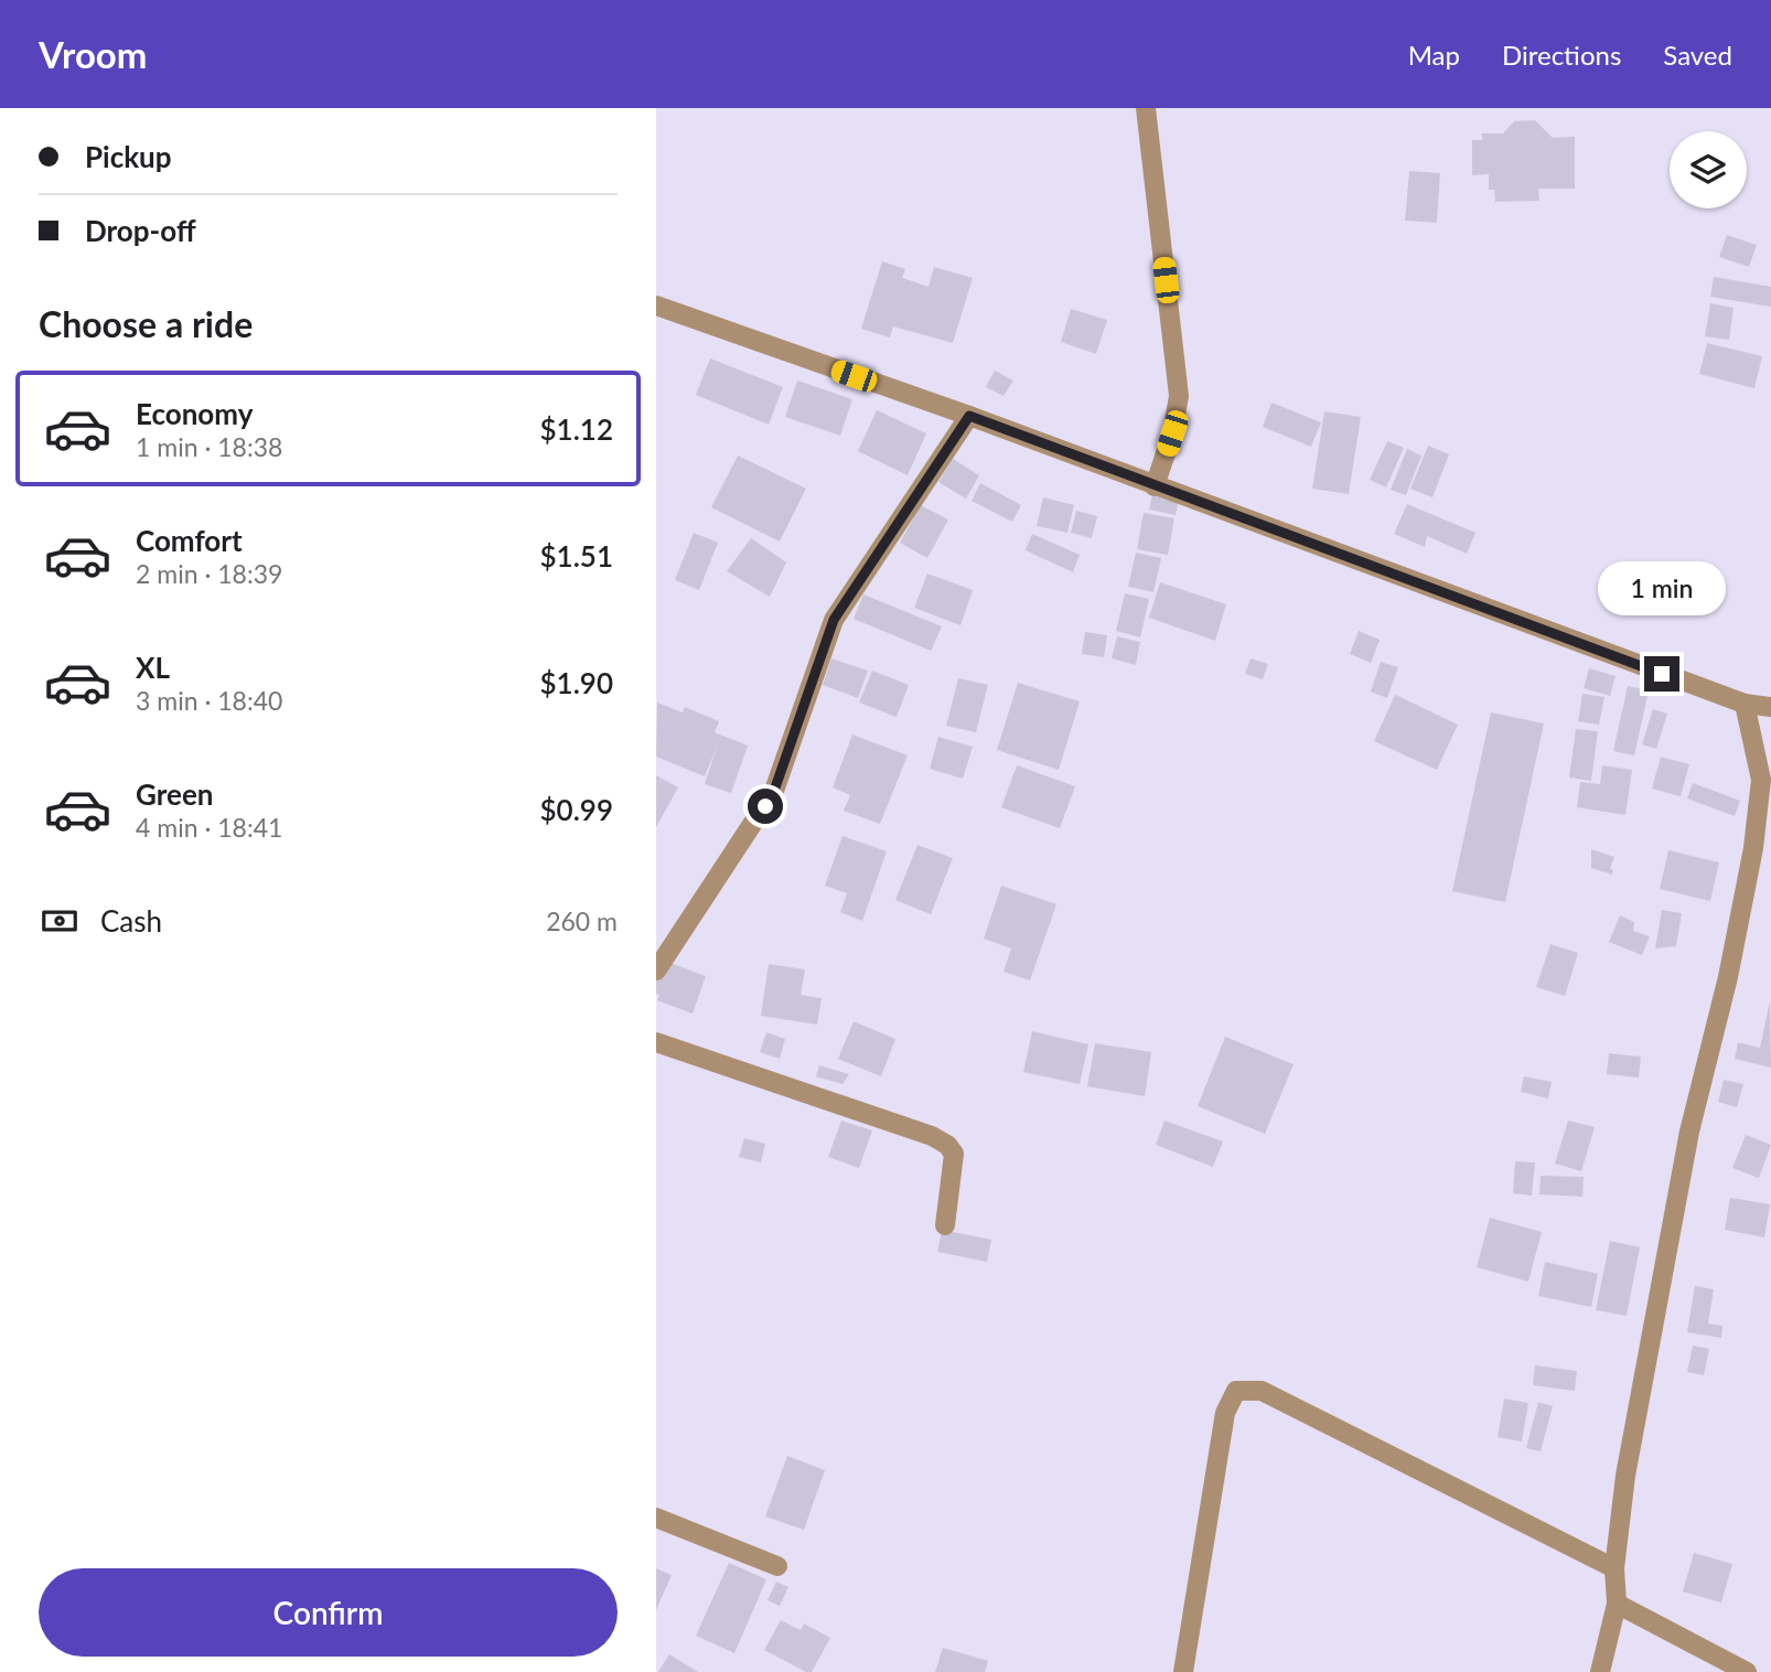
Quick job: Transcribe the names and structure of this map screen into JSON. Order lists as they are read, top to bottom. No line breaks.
{"page":{"header":"Vroom","nav":["Map","Directions","Saved"],"banner":["Pickup","Drop-off"],"heading":"Choose a ride","list":[{"name":"Economy","note":"1 min · 18:38","value":"$1.12"},{"name":"Comfort","note":"2 min · 18:39","value":"$1.51"},{"name":"XL","note":"3 min · 18:40","value":"$1.90"},{"name":"Green","note":"4 min · 18:41","value":"$0.99"}],"bubble":"1 min","pay":["Cash","260 m"],"buttons":"Confirm"}}
